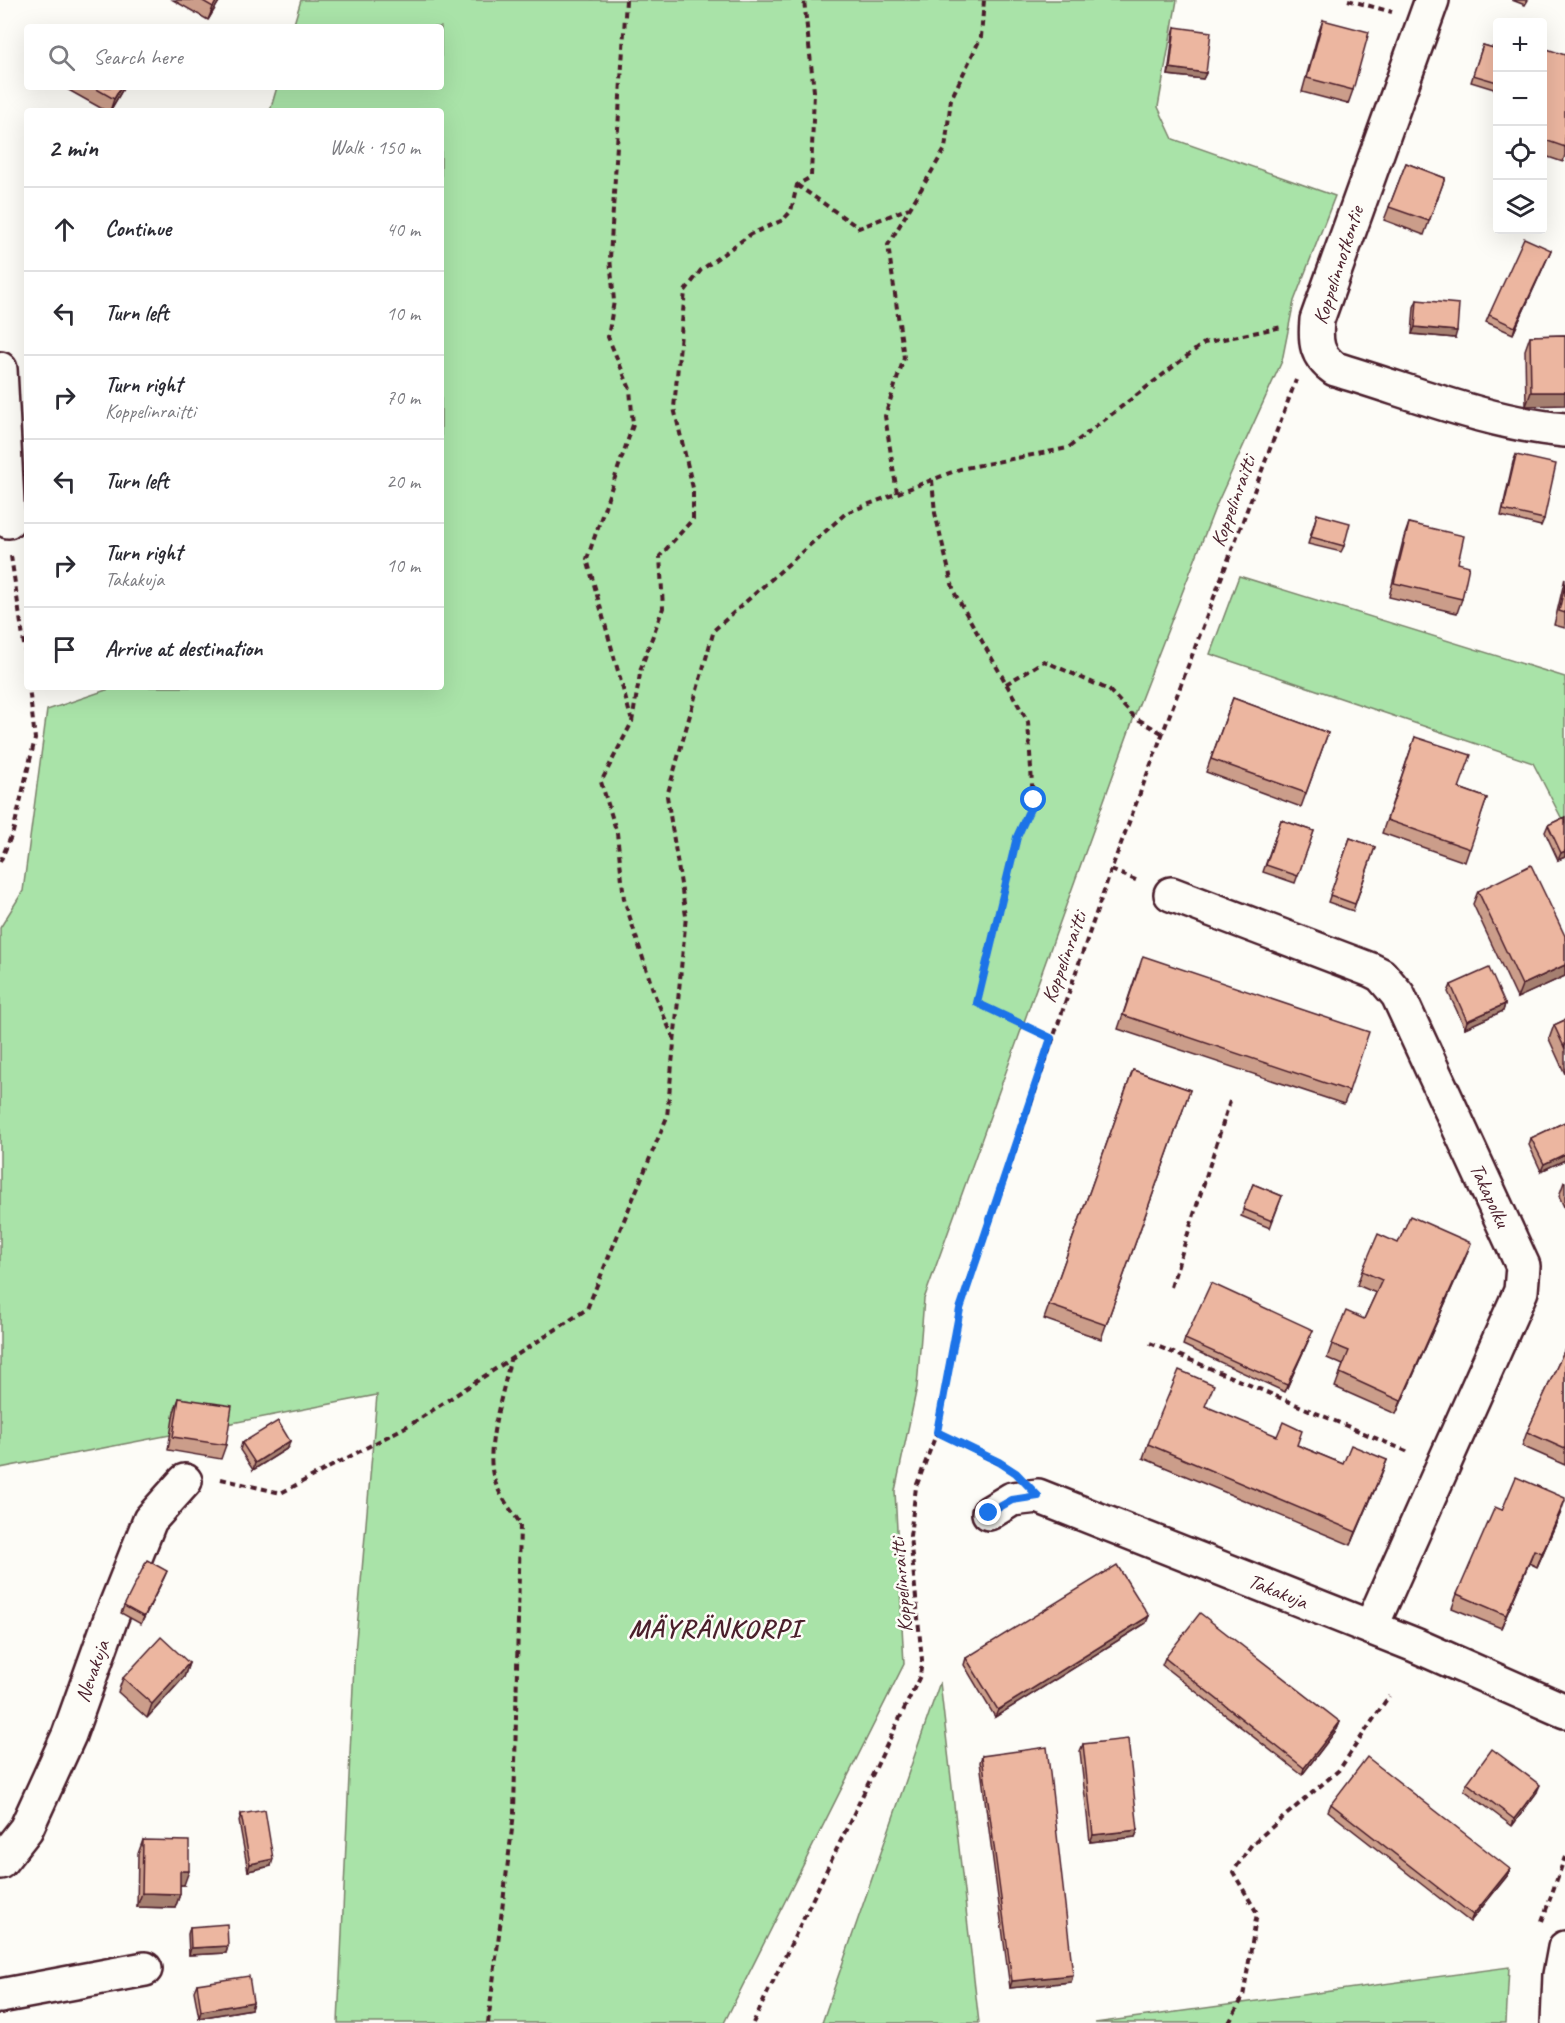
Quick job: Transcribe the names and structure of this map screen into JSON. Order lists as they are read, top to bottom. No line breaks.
{"streets":{"street":["Koppelinnotkontie","Takapolku","Takakuja","Nevakuja"],"path":["Koppelinraitti"]},"crossings":[["Koppelinnotkontie","Koppelinraitti"],["Takapolku","Takakuja"]],"districts":["MÄYRÄNKORPI"],"page":{"map_buttons":["+","−"],"search":"Search here","heading":["2 min","Walk · 150 m"],"list":[["Continue","40 m"],["Turn left","10 m"],["Turn right","Koppelinraitti","70 m"],["Turn left","20 m"],["Turn right","Takakuja","10 m"],"Arrive at destination"]}}
